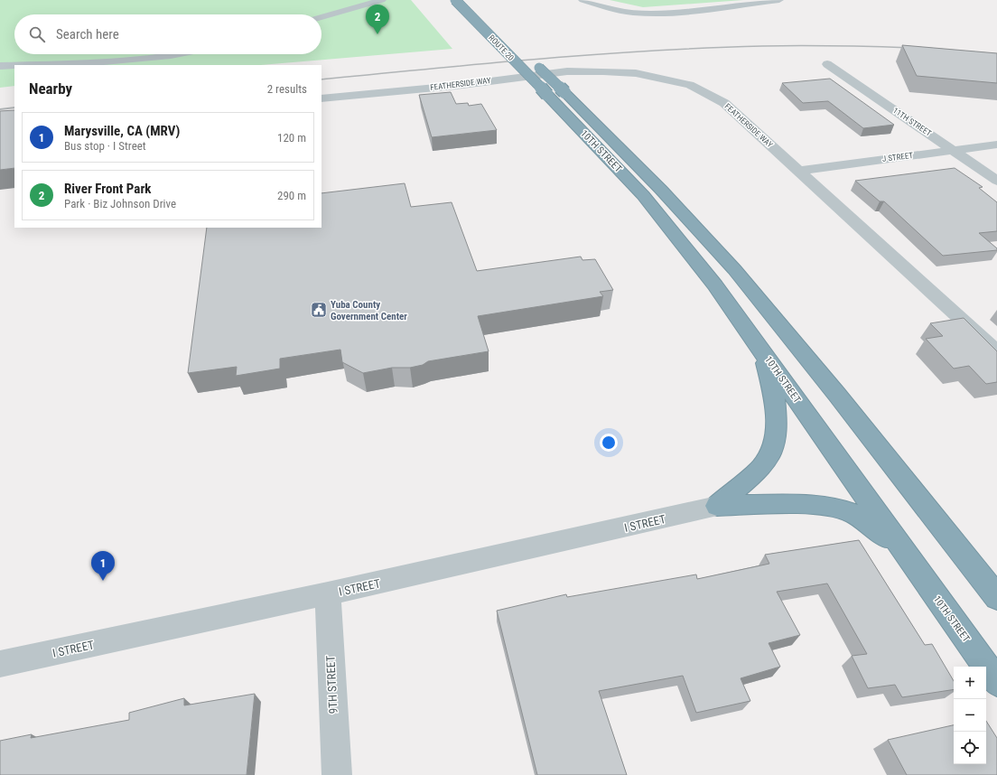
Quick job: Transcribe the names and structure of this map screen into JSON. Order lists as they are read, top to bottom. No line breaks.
{"streets":{"highway":["ROUTE 20","10TH STREET"],"street":["FEATHERSIDE WAY","11TH STREET","J STREET","I STREET","9TH STREET"]},"crossings":[["ROUTE 20","10TH STREET"],["FEATHERSIDE WAY","J STREET"],["11TH STREET","J STREET"],["I STREET","9TH STREET"]],"places":{"public building":["Yuba County Government Center"]},"page":{"pins":["2","1"],"search":"Search here","heading":["Nearby","2 results"],"list":[{"mark":"1","name":"Marysville, CA (MRV)","note":"Bus stop · I Street","value":"120 m"},{"mark":"2","name":"River Front Park","note":"Park · Biz Johnson Drive","value":"290 m"}],"map_buttons":["+","−"]}}
